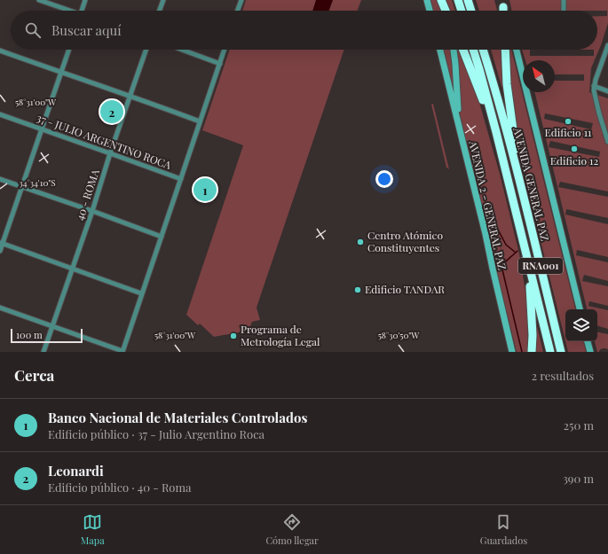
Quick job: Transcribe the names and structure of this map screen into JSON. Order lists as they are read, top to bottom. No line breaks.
{"streets":{"highway":["AVENIDA GENERAL PAZ","RNA001"],"street":["37 - JULIO ARGENTINO ROCA","40 - ROMA","AVENIDA 2 - GENERAL PAZ"]},"crossings":[["37 - JULIO ARGENTINO ROCA","40 - ROMA"]],"places":["Edificio 11","Edificio 12","Centro Atómico Constituyentes","Edificio TANDAR","Programa de Metrología Legal"],"scale_bar":"100 m","north":"top left","page":{"search":"Buscar aquí","pins":["2","1"],"scale":"100 m","heading":["Cerca","2 resultados"],"list":[{"mark":"1","name":"Banco Nacional de Materiales Controlados","note":"Edificio público · 37 - Julio Argentino Roca","value":"250 m"},{"mark":"2","name":"Leonardi","note":"Edificio público · 40 - Roma","value":"390 m"}],"nav":["Mapa","Cómo llegar","Guardados"]},"coordinates":["58°31'00\"W","34°34'10\"S","58°30'50\"W"]}
